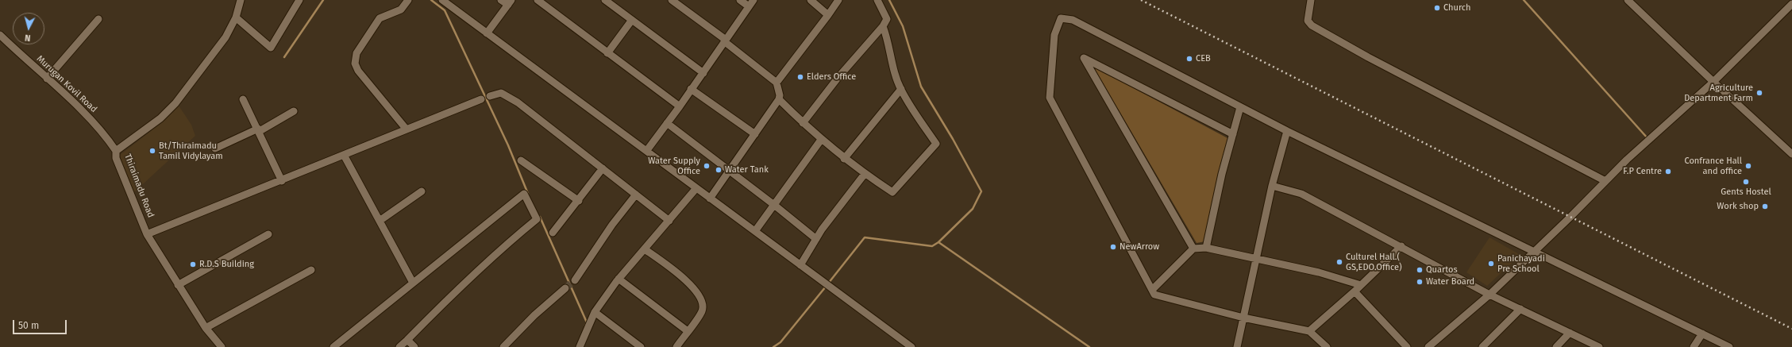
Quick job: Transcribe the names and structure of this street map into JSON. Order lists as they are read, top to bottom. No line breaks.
{"streets":{"street":["Murugan Kovil Road","Thiraimadu Road"]},"crossings":[["Murugan Kovil Road","Thiraimadu Road"]],"places":["Church","CEB","Elders Office","Agriculture Department Farm","Bt/Thiraimadu Tamil Vidylayam","Water Supply Office","Confrance Hall and office","Water Tank","F.P Centre","Gents Hostel","Work shop","NewArrow","Culturel Hall.( GS,EDO.Office)","Panichayadi Pre School","R.D.S Building","Quartos","Water Board"],"scale_bar":"50 m","north":"bottom"}
